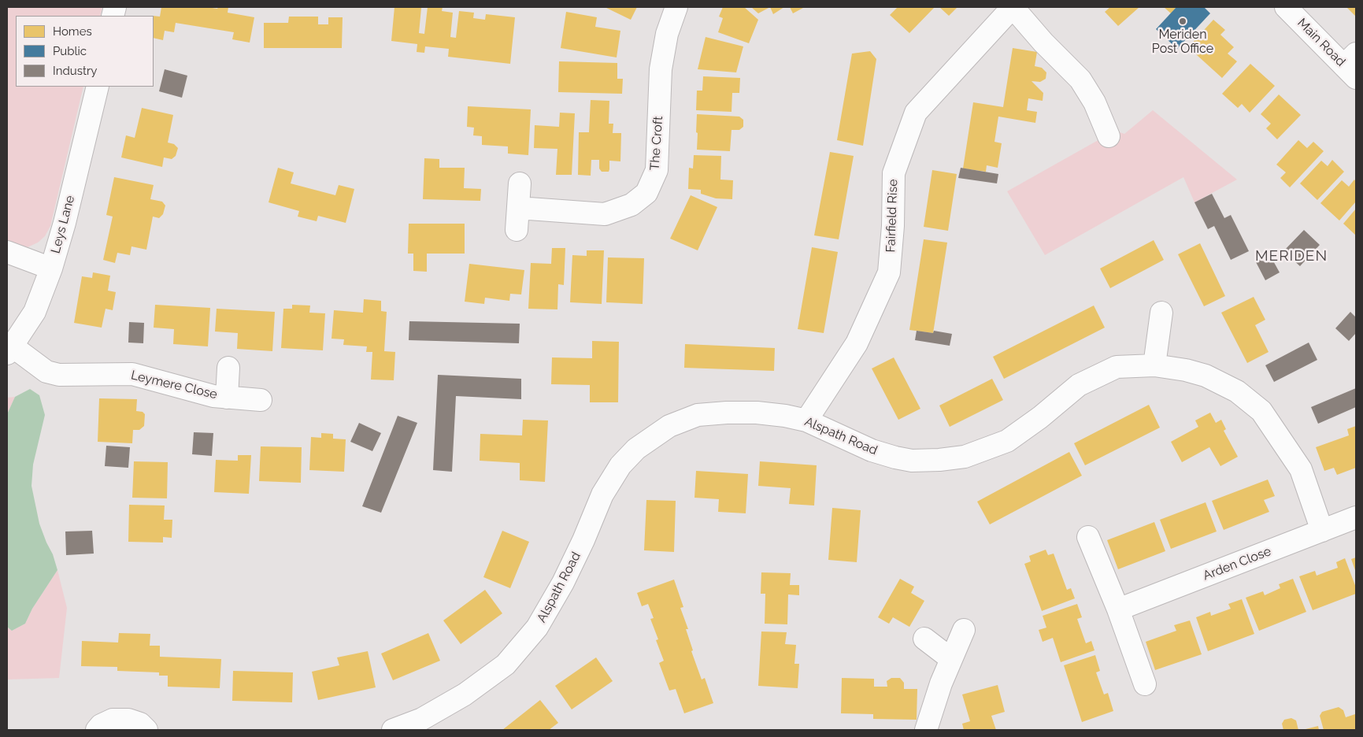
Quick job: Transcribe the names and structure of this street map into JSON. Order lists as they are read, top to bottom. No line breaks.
{"streets":{"street":["Main Road","The Croft","Fairfield Rise","Leys Lane","Leymere Close","Alspath Road","Arden Close"]},"crossings":[["Fairfield Rise","Alspath Road"],["Leys Lane","Leymere Close"],["Alspath Road","Arden Close"]],"districts":["MERIDEN"],"places":["Meriden Post Office"],"legend":["Homes","Public","Industry"]}
